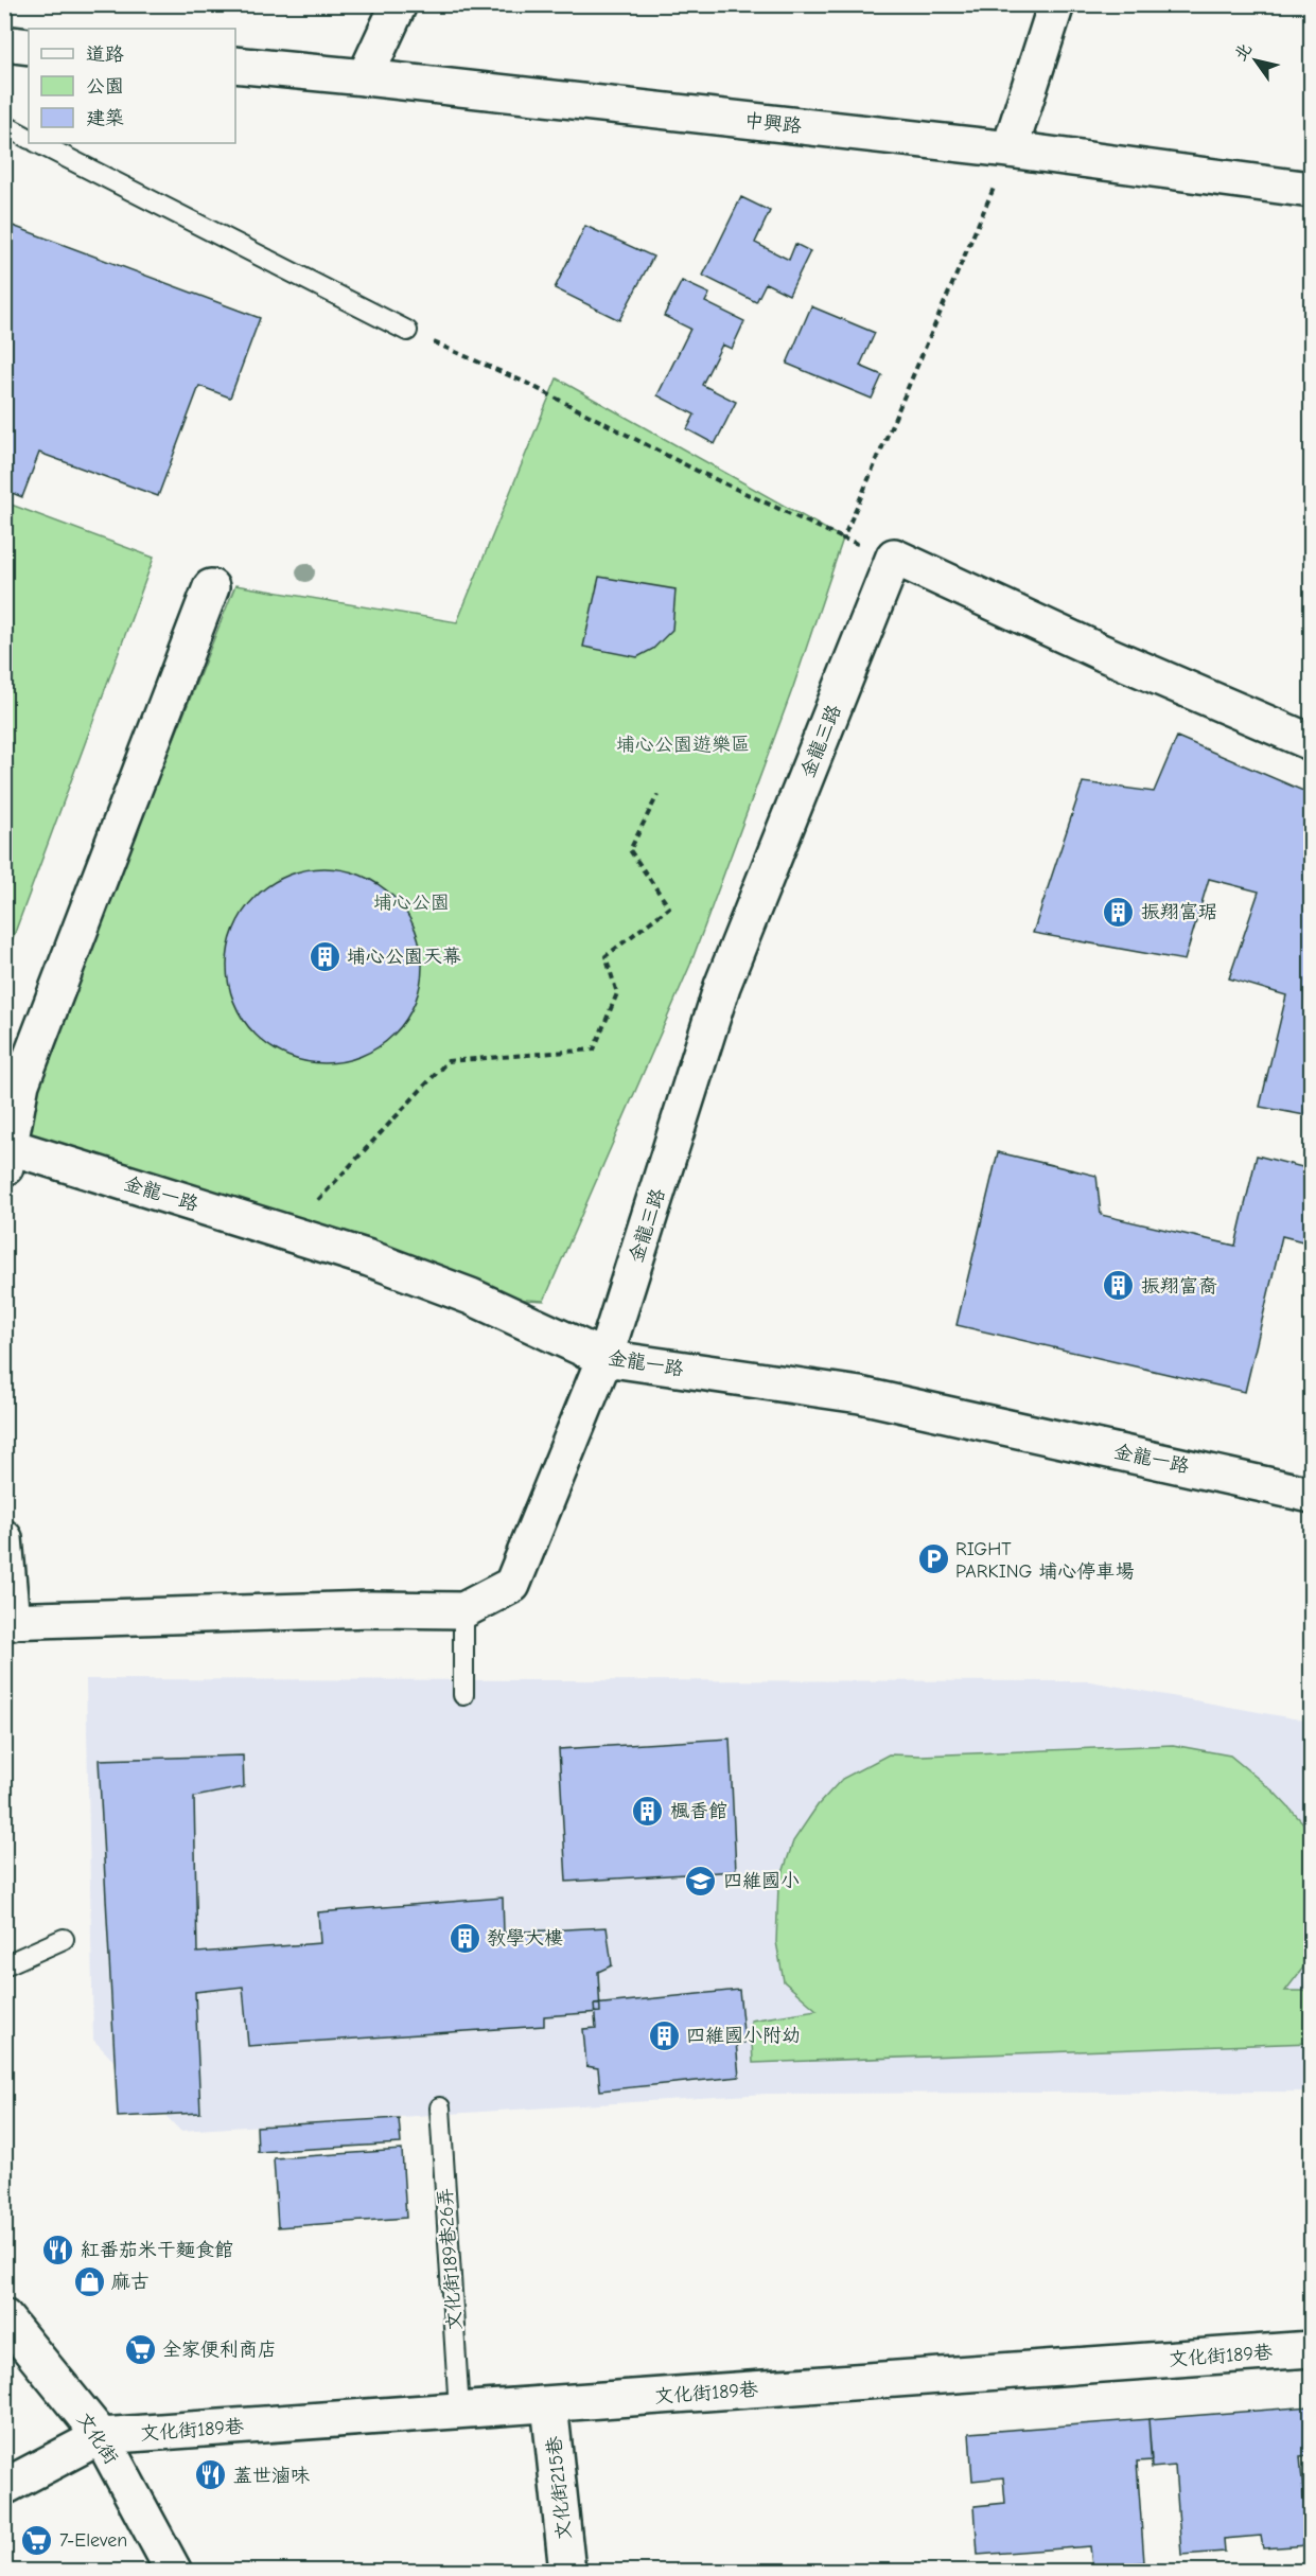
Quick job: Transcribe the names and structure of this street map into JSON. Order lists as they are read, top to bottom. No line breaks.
{"streets":{"street":["中興路","金龍三路","金龍一路","文化街189巷","文化街","文化街215巷"],"lane":["文化街189巷26弄"]},"crossings":[["金龍三路","金龍一路"],["文化街189巷26弄","文化街189巷"],["文化街189巷","文化街"],["文化街189巷","文化街215巷"]],"parks":["埔心公園遊樂區","埔心公園"],"places":{"building":["振翔富琚","埔心公園天幕","振翔富裔","楓香館","教學大樓","四維國小附幼"],"parking":["RIGHT PARKING 埔心停車場"],"school or university":["四維國小"],"restaurant":["紅番茄米干麵食館","蓋世滷味"],"shop":["麻古"],"supermarket":["全家便利商店","7-Eleven"]},"legend":["道路","公園","建築"],"north":"top left"}
